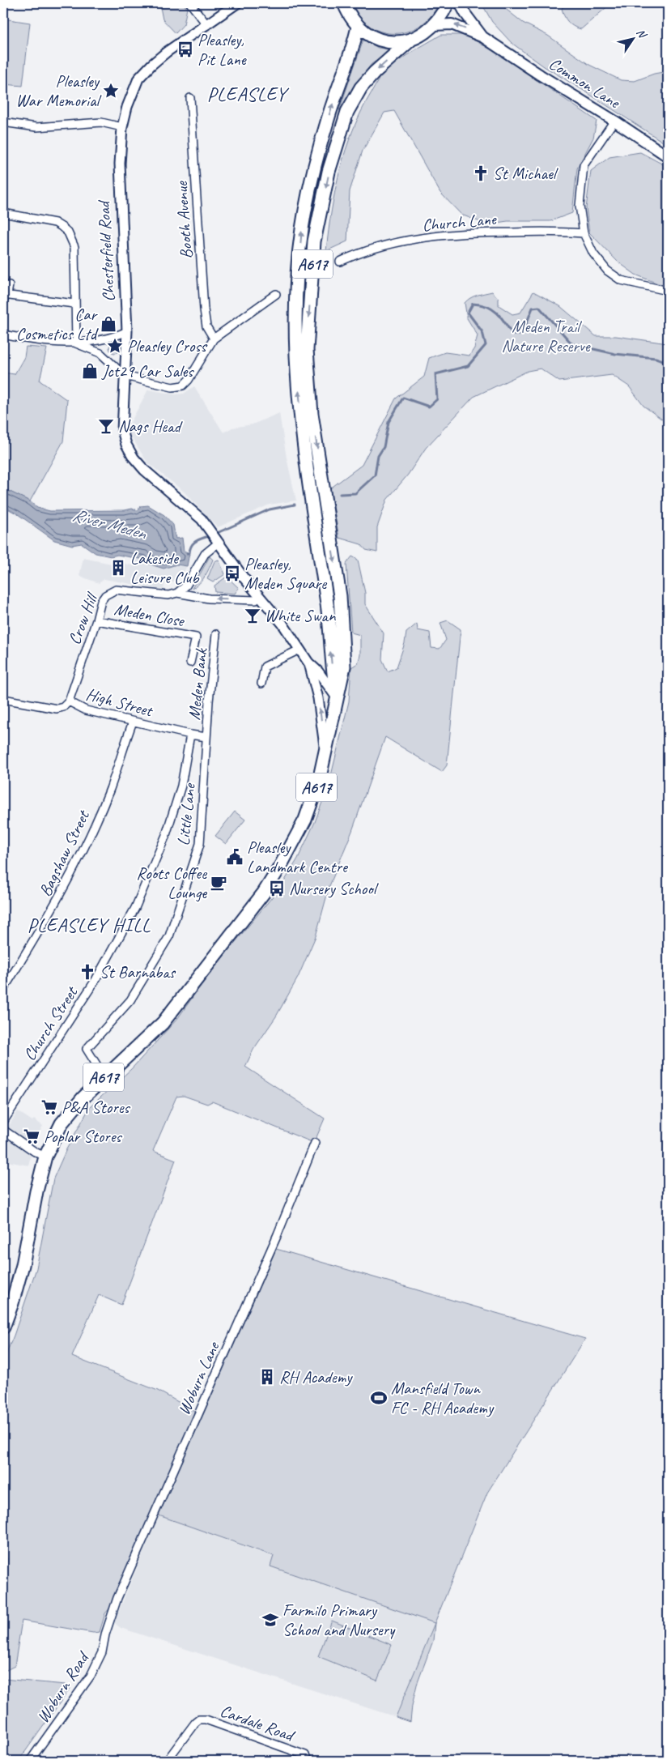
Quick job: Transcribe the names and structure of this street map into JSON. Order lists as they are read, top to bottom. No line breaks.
{"streets":{"highway":["A617"],"main road":["Common Lane"],"street":["Booth Avenue","Church Lane","Chesterfield Road","Meden Close","Crow Hill","Meden Bank","High Street","Little Lane","Bagshaw Street","Church Street","Woburn Lane","Woburn Road","Cardale Road"]},"crossings":[["A617","Little Lane"],["Meden Close","Crow Hill"],["Crow Hill","High Street"],["Meden Bank","High Street"],["Meden Bank","Little Lane"],["High Street","Little Lane"],["High Street","Bagshaw Street"],["High Street","Church Street"],["Woburn Lane","Woburn Road"]],"districts":["PLEASLEY","PLEASLEY HILL"],"water":["River Meden"],"parks":["Meden Trail Nature Reserve"],"places":{"bus stop":["Pleasley, Pit Lane","Pleasley, Meden Square","Nursery School"],"place":["Pleasley War Memorial","Pleasley Cross"],"church":["St Michael","St Barnabas"],"shop":["Car Cosmetics Ltd","Jct29 Car Sales"],"bar":["Nags Head","White Swan"],"building":["Lakeside Leisure Club","RH Academy"],"public building":["Pleasley Landmark Centre"],"cafe":["Roots Coffee Lounge"],"supermarket":["P&A Stores","Poplar Stores"],"sports":["Mansfield Town FC - RH Academy"],"school or university":["Farmilo Primary School and Nursery"]},"north":"top right"}
